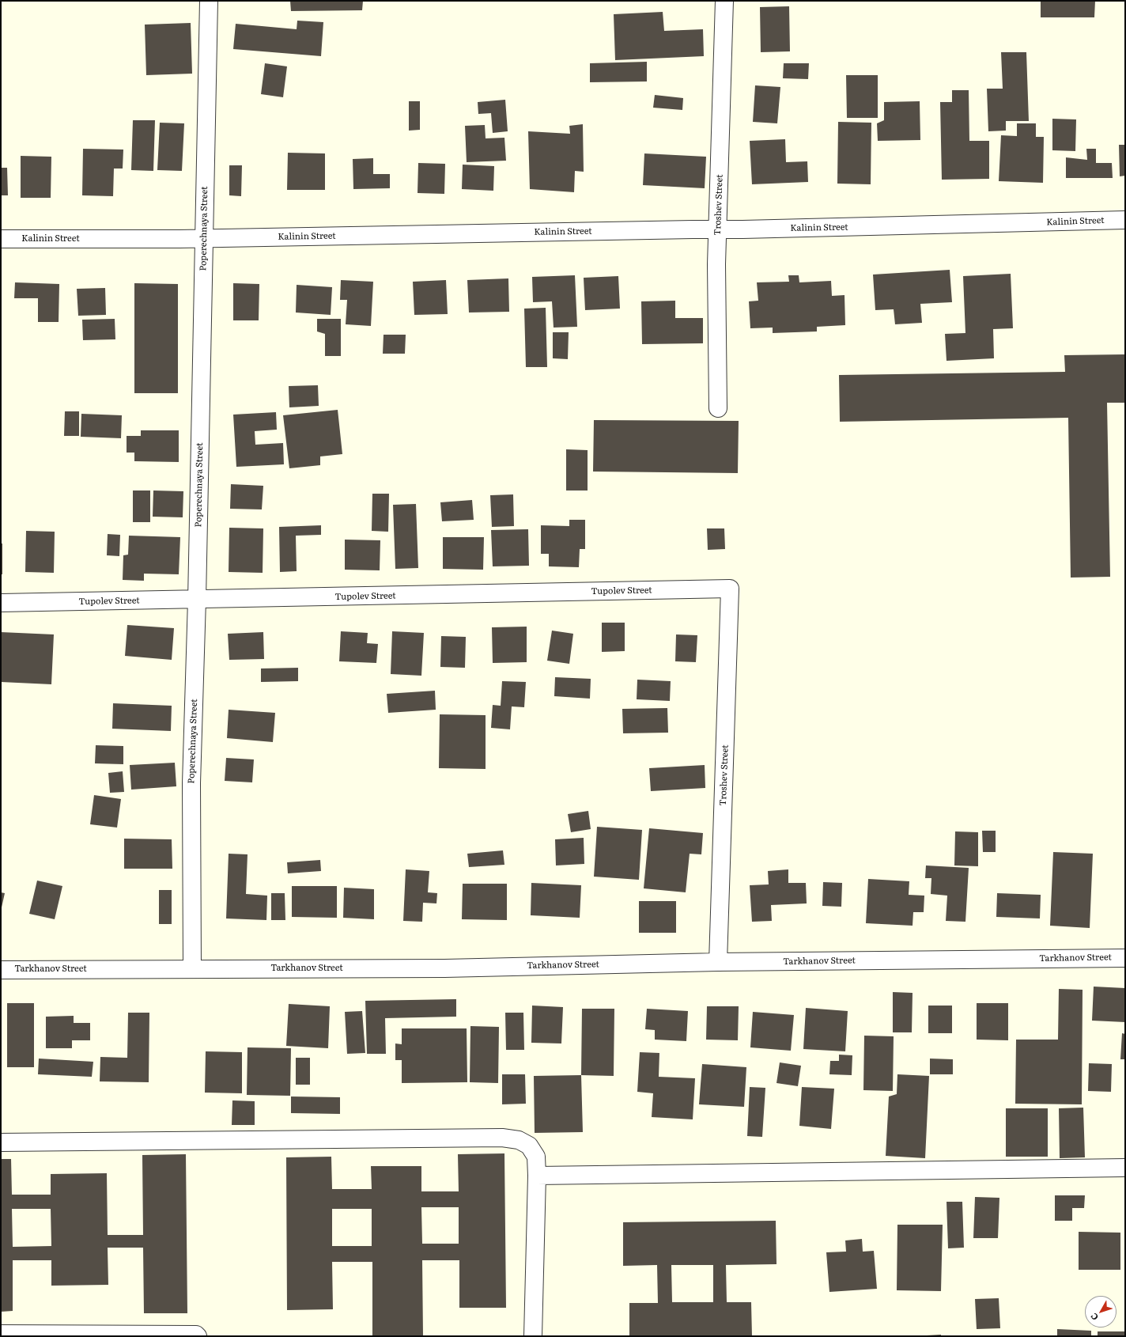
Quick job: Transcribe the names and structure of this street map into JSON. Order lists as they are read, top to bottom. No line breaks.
{"streets":{"street":["Troshev Street","Kalinin Street","Poperechnaya Street","Tupolev Street","Tarkhanov Street"]},"crossings":[["Troshev Street","Kalinin Street"],["Troshev Street","Tupolev Street"],["Troshev Street","Tarkhanov Street"],["Kalinin Street","Poperechnaya Street"],["Poperechnaya Street","Tupolev Street"],["Poperechnaya Street","Tarkhanov Street"]],"north":"bottom left"}
